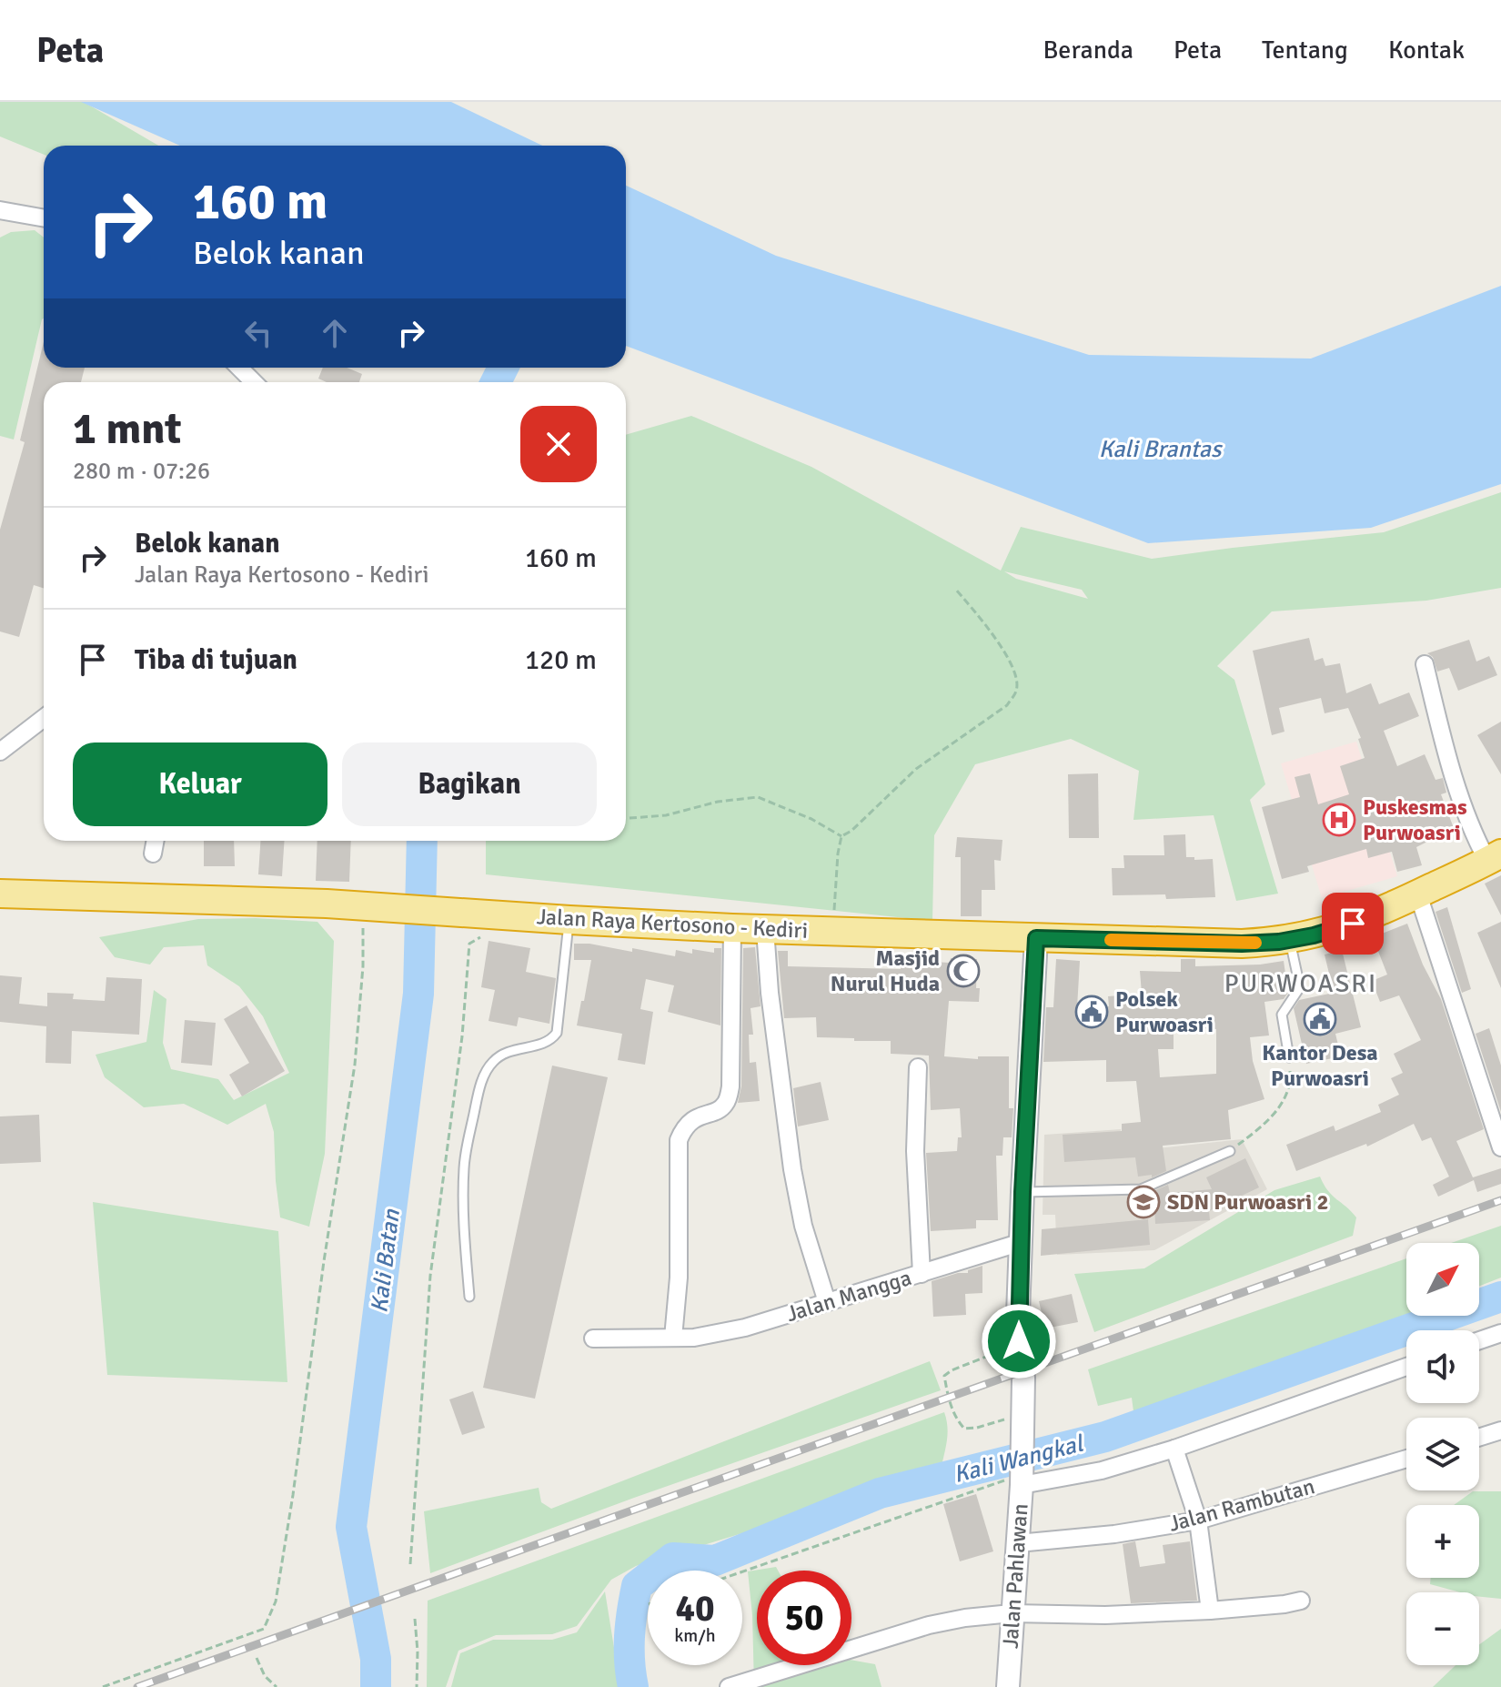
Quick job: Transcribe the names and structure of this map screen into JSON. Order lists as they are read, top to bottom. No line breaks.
{"streets":{"highway":["Jalan Raya Kertosono - Kediri"],"main road":["Jalan Pahlawan"],"street":["Jalan Mangga","Jalan Rambutan"]},"crossings":[["Jalan Raya Kertosono - Kediri","Jalan Pahlawan"],["Jalan Mangga","Jalan Pahlawan"],["Jalan Rambutan","Jalan Pahlawan"]],"districts":["PURWOASRI"],"water":["Kali Brantas","Kali Batan","Kali Wangkal"],"places":{"hospital":["Puskesmas Purwoasri"],"mosque":["Masjid Nurul Huda"],"public building":["Polsek Purwoasri","Kantor Desa Purwoasri"],"school or university":["SDN Purwoasri 2"]},"north":"top right","page":{"header":"Peta","nav":["Beranda","Peta","Tentang","Kontak"],"turn":["160 m","Belok kanan"],"heading":["1 mnt","280 m · 07:26"],"list":[{"name":"Belok kanan","note":"Jalan Raya Kertosono - Kediri","value":"160 m"},{"name":"Tiba di tujuan","value":"120 m"}],"buttons":["Keluar","Bagikan"],"map_buttons":["+","−"],"speed":"40 km/h","limit":"50"}}
